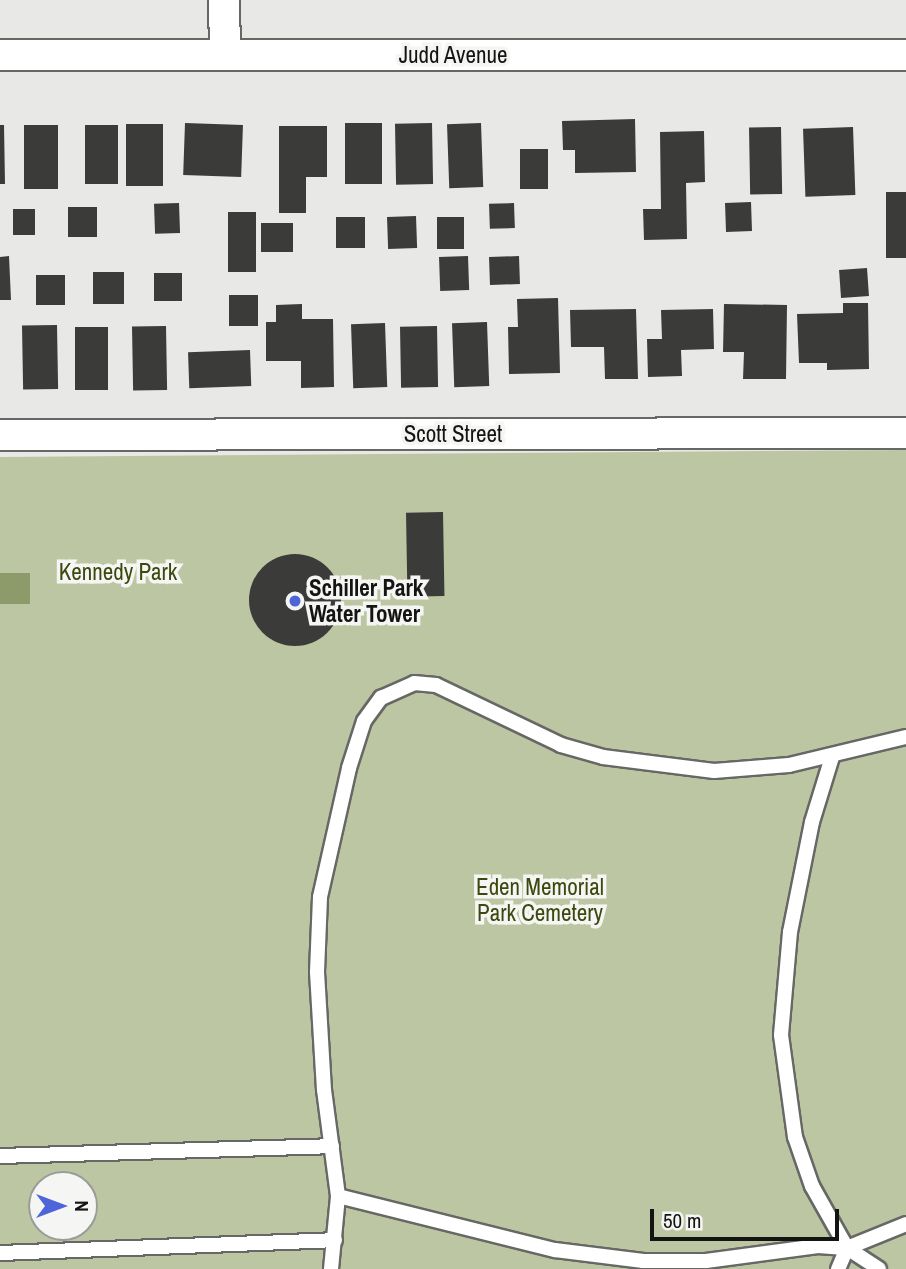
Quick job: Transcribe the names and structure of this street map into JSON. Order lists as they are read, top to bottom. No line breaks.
{"streets":{"street":["Judd Avenue","Scott Street"]},"parks":["Kennedy Park","Eden Memorial Park Cemetery"],"places":["Schiller Park Water Tower"],"scale_bar":"50 m","north":"right"}
